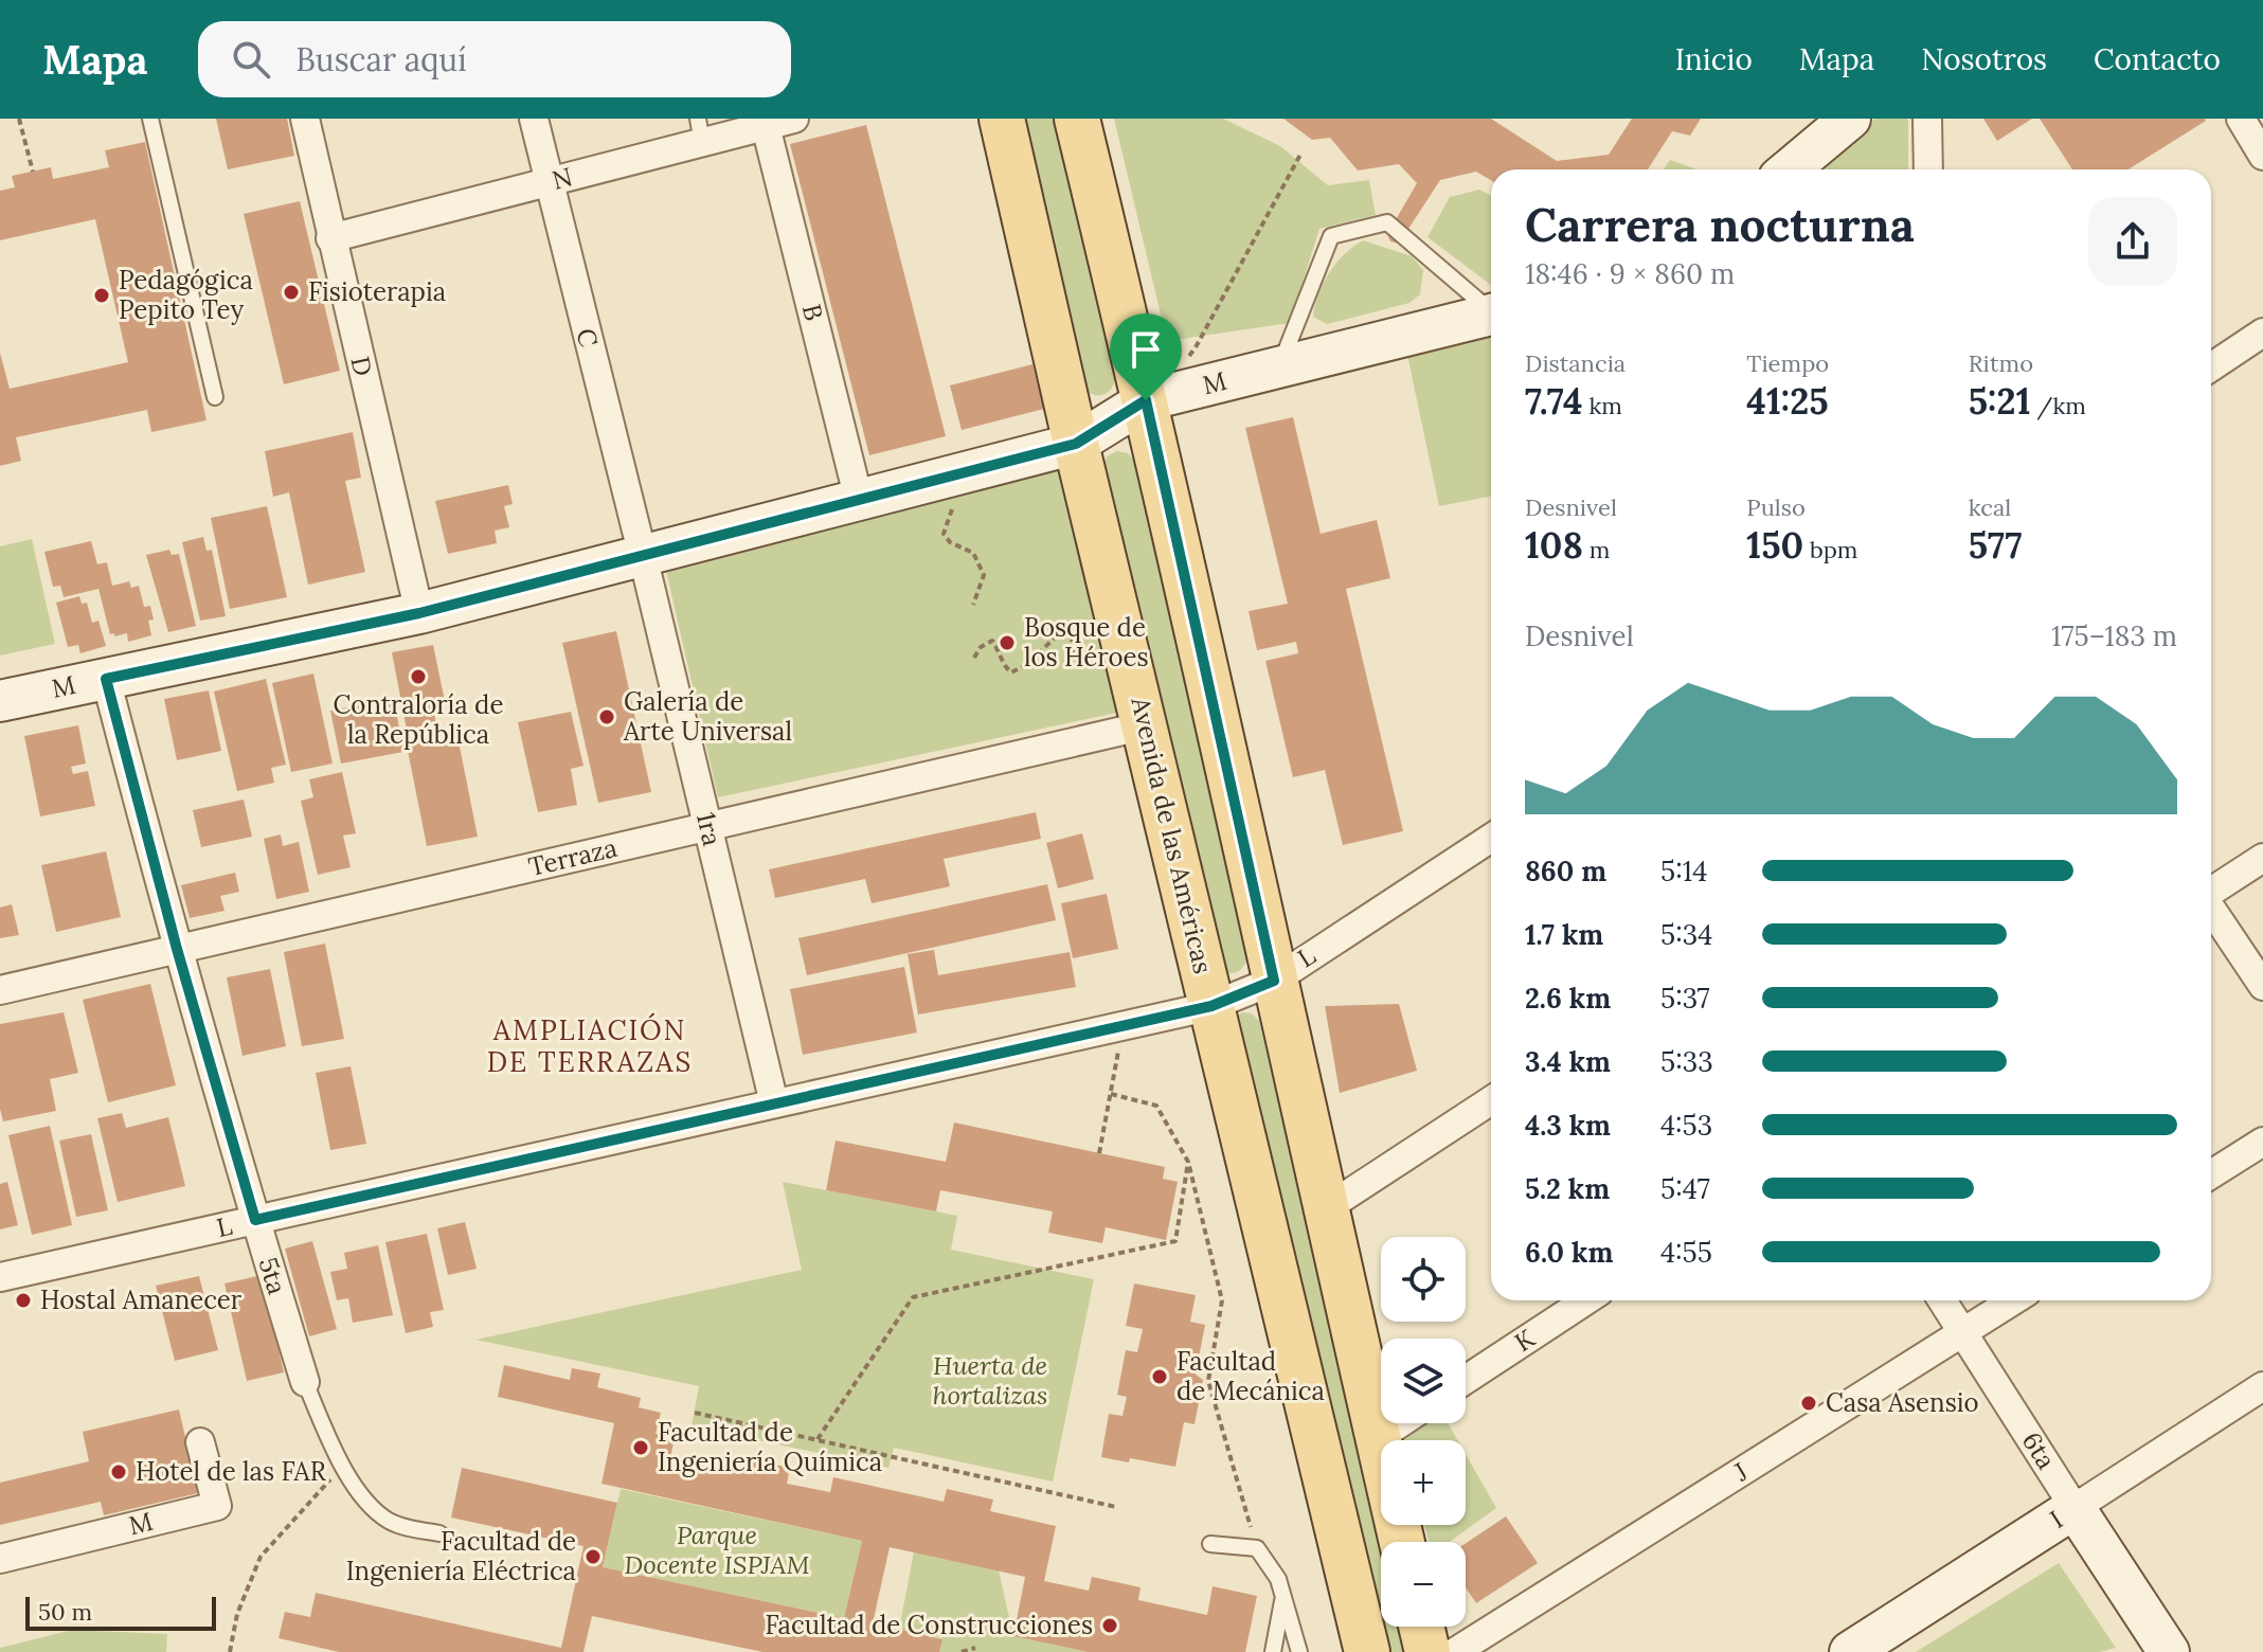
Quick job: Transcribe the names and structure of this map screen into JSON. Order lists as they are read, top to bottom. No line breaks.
{"streets":{"main road":["Avenida de las Américas"],"street":["N","B","C","D","M","1ra","Terraza","L","5ta","K","6ta","J","I"]},"crossings":[["N","B"],["N","C"],["N","D"],["B","M"],["C","M"],["C","1ra"],["D","M"],["M","1ra"],["M","Avenida de las Américas"],["M","5ta"],["1ra","Terraza"],["1ra","L"],["Avenida de las Américas","Terraza"],["Avenida de las Américas","L"],["Terraza","5ta"],["L","5ta"],["6ta","J"],["6ta","I"]],"districts":["AMPLIACIÓN DE TERRAZAS"],"parks":["Huerta de hortalizas","Parque Docente ISPJAM"],"places":["Fisioterapia","Pedagógica Pepito Tey","Bosque de los Héroes","Contraloría de la República","Galería de Arte Universal","Hostal Amanecer","Facultad de Mecánica","Casa Asensio","Facultad de Ingeniería Química","Hotel de las FAR","Facultad de Ingeniería Eléctrica","Facultad de Construcciones"],"scale_bar":"50 m","page":{"header":"Mapa","search":"Buscar aquí","nav":["Inicio","Mapa","Nosotros","Contacto"],"heading":["Carrera nocturna","18:46 · 9 × 860 m"],"stats":[["Distancia","7.74 km"],["Tiempo","41:25"],["Ritmo","5:21 /km"],["Desnivel","108 m"],["Pulso","150 bpm"],["kcal","577"]],"chart":["Desnivel","175–183 m"],"list":[{"name":"860 m","note":"5:14"},{"name":"1.7 km","note":"5:34"},{"name":"2.6 km","note":"5:37"},{"name":"3.4 km","note":"5:33"},{"name":"4.3 km","note":"4:53"},{"name":"5.2 km","note":"5:47"},{"name":"6.0 km","note":"4:55"}],"map_buttons":["+","−"],"scale":"50 m"}}
